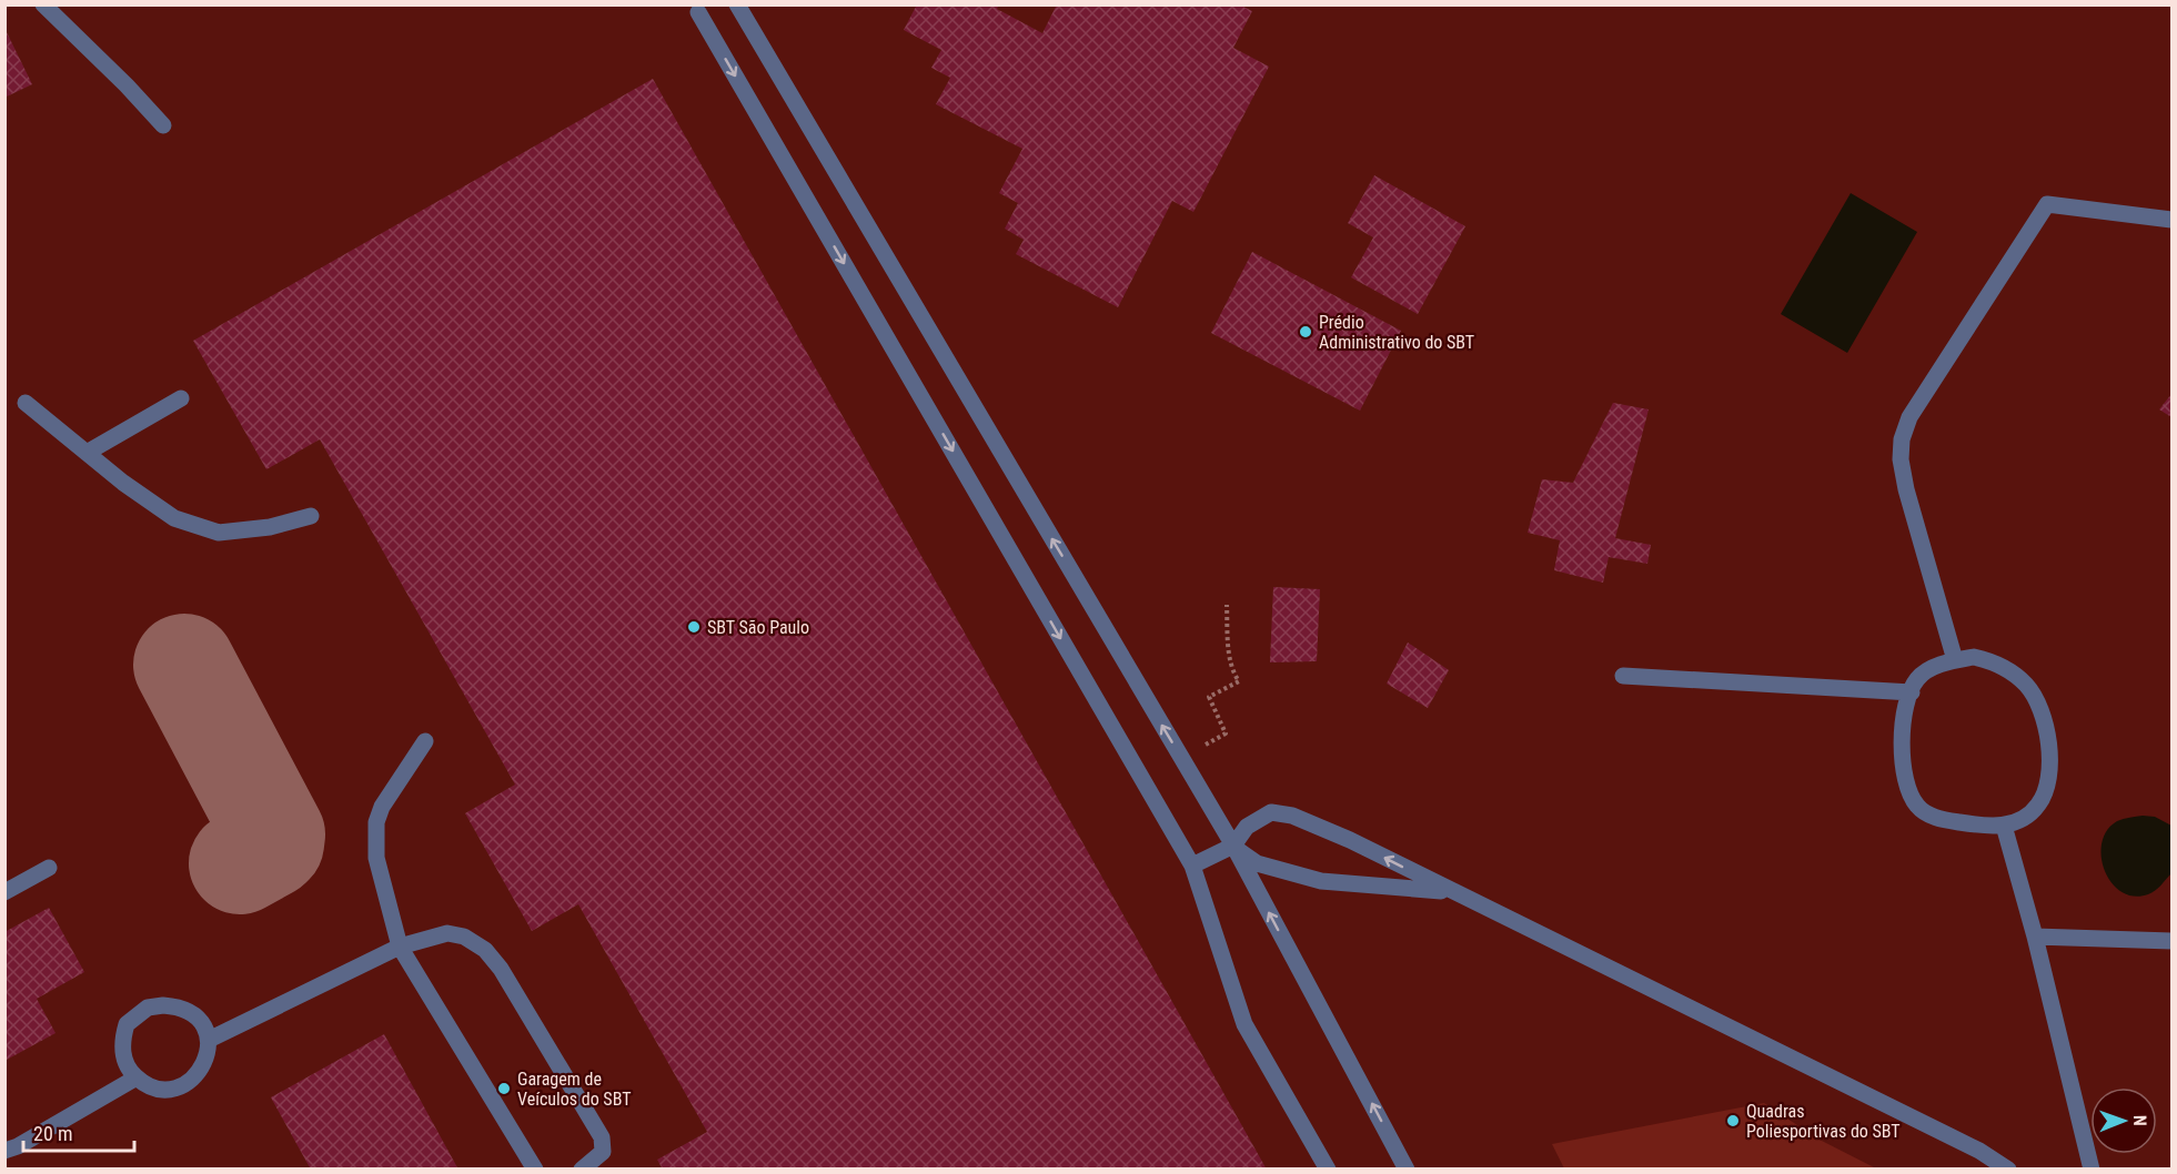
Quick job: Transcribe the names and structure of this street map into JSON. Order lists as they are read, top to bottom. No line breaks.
{"places":["Prédio Administrativo do SBT","SBT São Paulo","Garagem de Veículos do SBT","Quadras Poliesportivas do SBT"],"scale_bar":"20 m","north":"right"}
